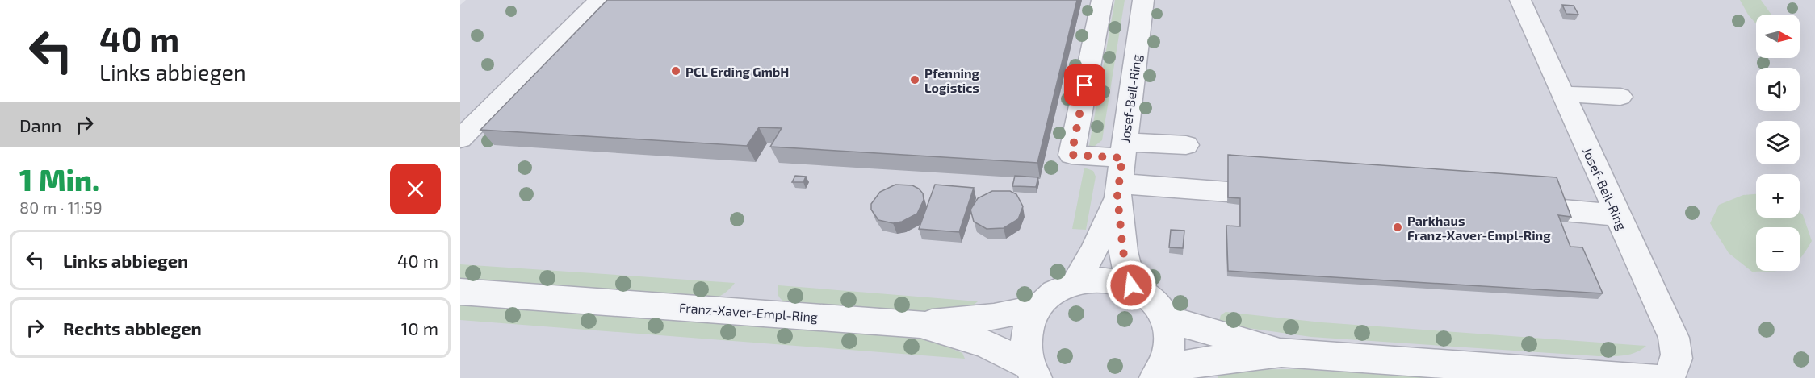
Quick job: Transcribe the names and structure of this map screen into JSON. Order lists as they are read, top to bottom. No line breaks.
{"streets":{"street":["Josef-Beil-Ring","Franz-Xaver-Empl-Ring"]},"places":["PCL Erding GmbH","Pfenning Logistics","Parkhaus Franz-Xaver-Empl-Ring"],"north":"right","page":{"turn":["40 m","Links abbiegen"],"map_buttons":["+","−"],"then":"Dann","heading":["1 Min.","80 m · 11:59"],"list":[{"name":"Links abbiegen","value":"40 m"},{"name":"Rechts abbiegen","value":"10 m"}]}}
